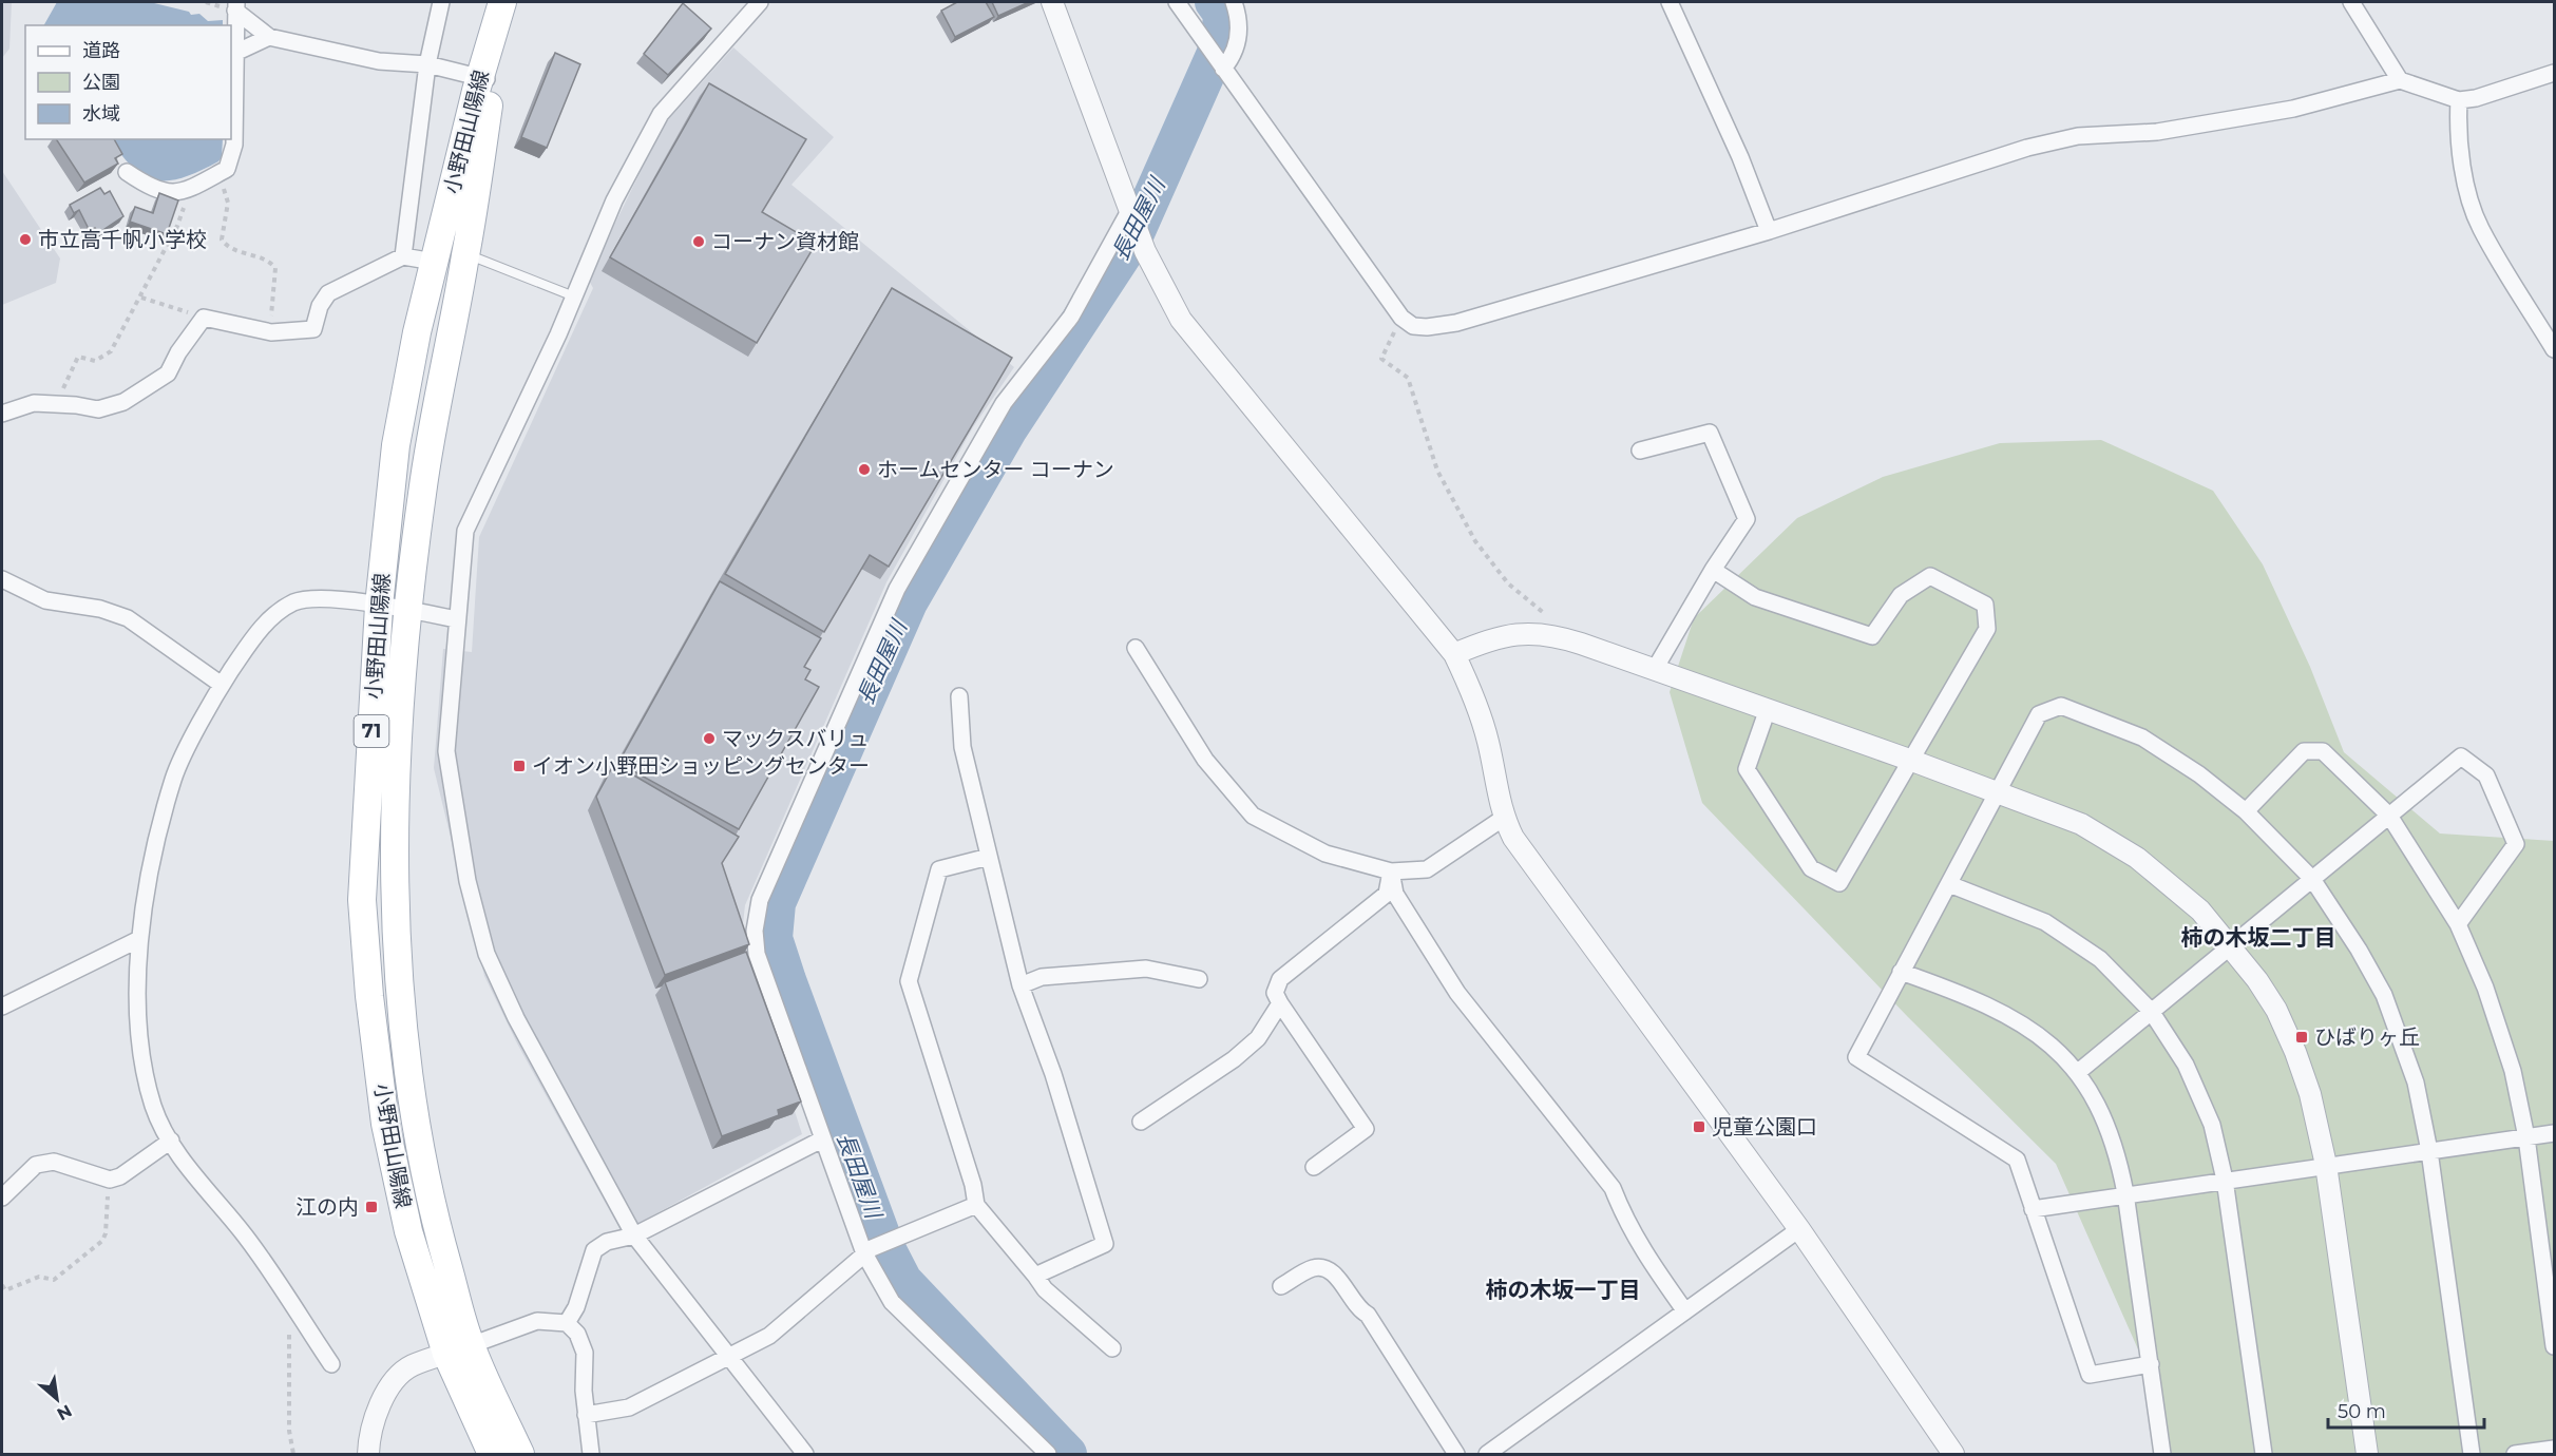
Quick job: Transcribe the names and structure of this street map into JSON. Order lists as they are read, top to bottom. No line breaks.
{"streets":{"main road":["小野田山陽線","71"]},"districts":["柿の木坂二丁目","柿の木坂一丁目"],"water":["長田屋川"],"places":{"other":["市立高千帆小学校","コーナン資材館","ホームセンター コーナン","マックスバリュ"],"transit":["イオン小野田ショッピングセンター","ひばりヶ丘","児童公園口","江の内"]},"legend":["道路","公園","水域"],"scale_bar":"50 m","north":"bottom right"}
